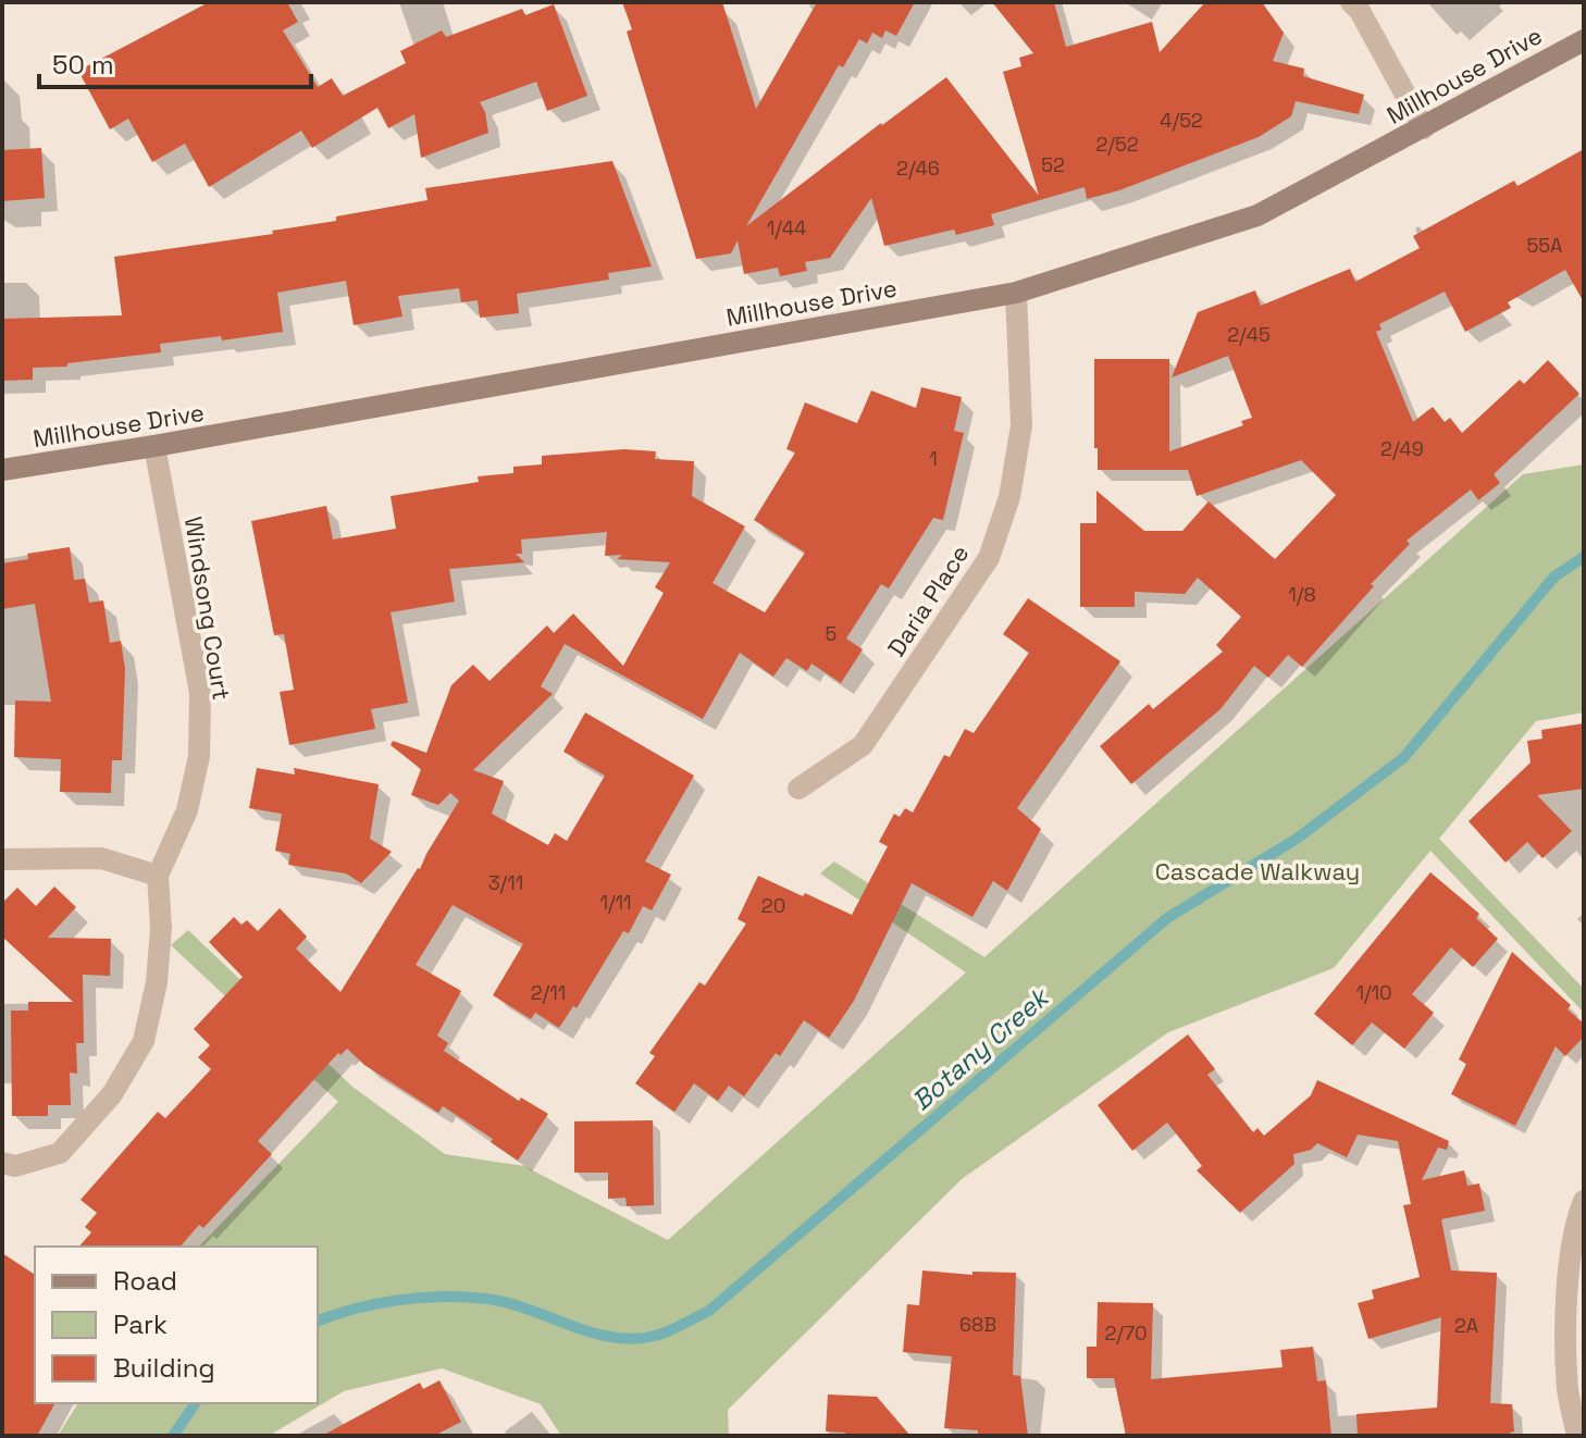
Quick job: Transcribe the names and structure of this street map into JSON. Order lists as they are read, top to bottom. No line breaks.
{"streets":{"main road":["Millhouse Drive"],"street":["Daria Place","Windsong Court"]},"crossings":[["Millhouse Drive","Daria Place"],["Millhouse Drive","Windsong Court"]],"water":["Botany Creek"],"parks":["Cascade Walkway"],"house_numbers":["4/52","2/52","52","2/46","1/44","55A","2/45","2/49","1","1/8","5","3/11","1/11","20","2/11","1/10","68B","2A","2/70"],"legend":["Road","Park","Building"],"scale_bar":"50 m"}
